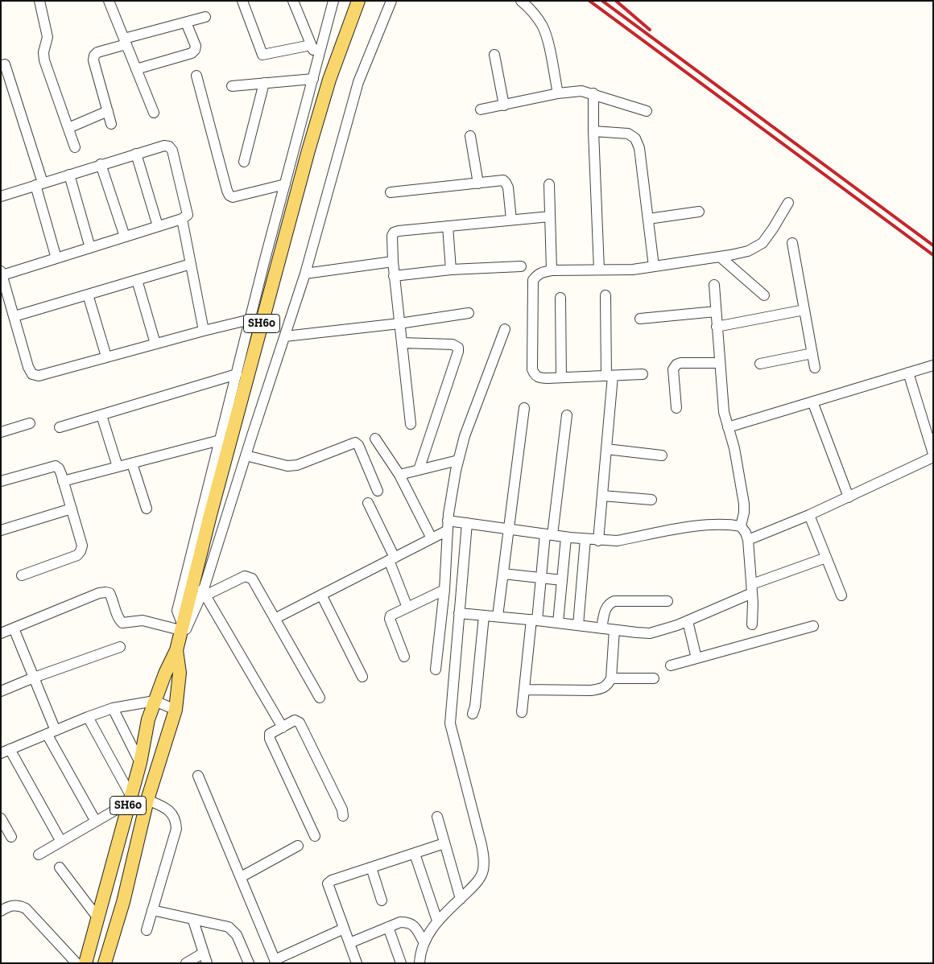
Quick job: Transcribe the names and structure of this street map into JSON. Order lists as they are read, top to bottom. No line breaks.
{"streets":{"main road":["SH60"]}}
